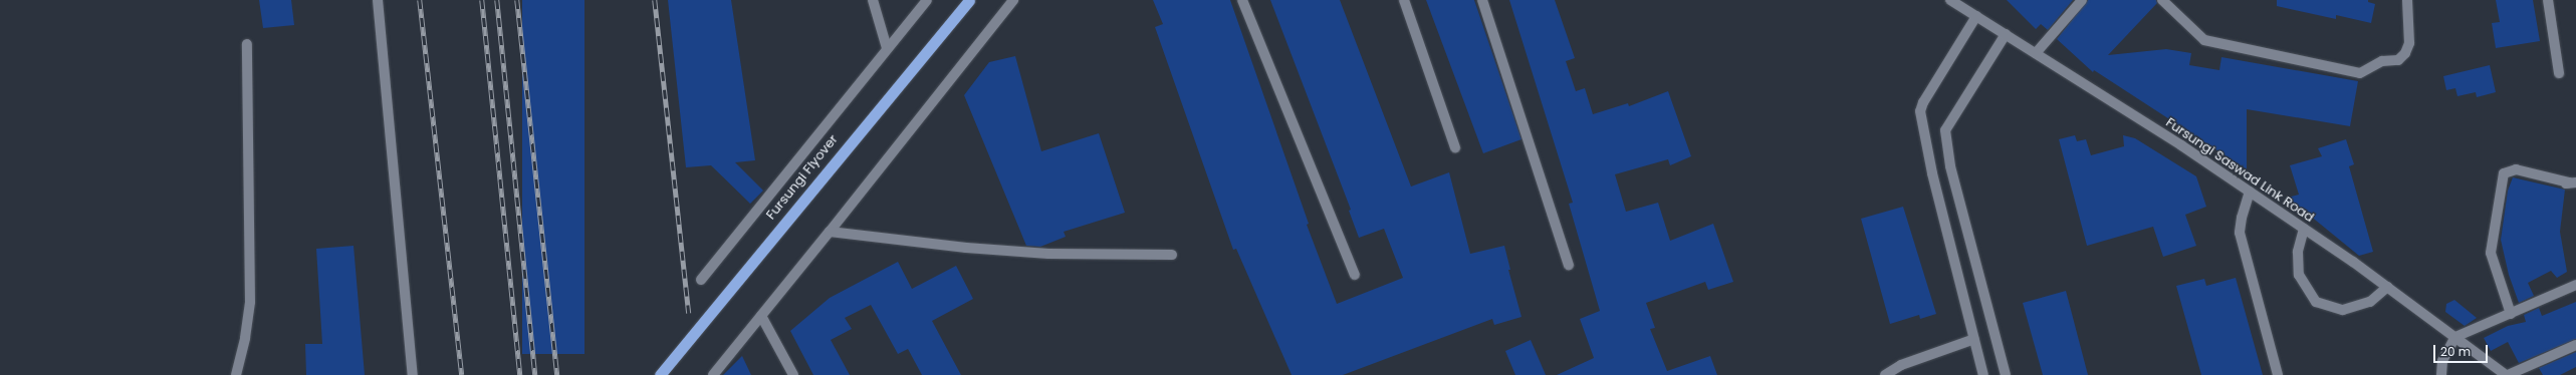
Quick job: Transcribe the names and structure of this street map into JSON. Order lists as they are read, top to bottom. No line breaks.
{"streets":{"highway":["Fursungi Flyover"],"street":["Fursungi Saswad Link Road"]},"scale_bar":"20 m"}
